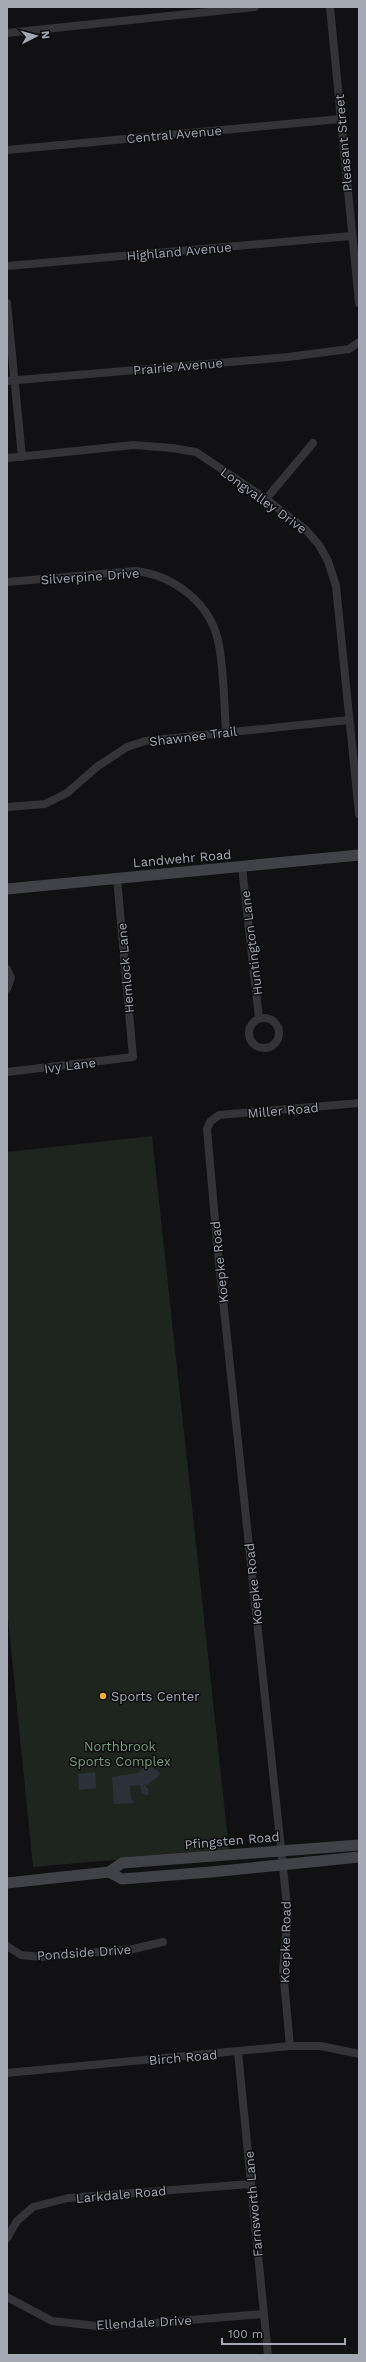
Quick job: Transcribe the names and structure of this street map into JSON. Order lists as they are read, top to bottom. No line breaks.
{"streets":{"main road":["Landwehr Road","Pfingsten Road"],"street":["Central Avenue","Pleasant Street","Highland Avenue","Prairie Avenue","Longvalley Drive","Silverpine Drive","Shawnee Trail","Huntington Lane","Hemlock Lane","Ivy Lane","Miller Road","Koepke Road","Pondside Drive","Birch Road","Larkdale Road","Farnsworth Lane","Ellendale Drive"]},"crossings":[["Central Avenue","Pleasant Street"],["Pleasant Street","Highland Avenue"],["Longvalley Drive","Shawnee Trail"],["Silverpine Drive","Shawnee Trail"],["Landwehr Road","Huntington Lane"],["Landwehr Road","Hemlock Lane"],["Hemlock Lane","Ivy Lane"],["Miller Road","Koepke Road"],["Koepke Road","Pfingsten Road"],["Koepke Road","Birch Road"],["Birch Road","Farnsworth Lane"],["Larkdale Road","Farnsworth Lane"],["Farnsworth Lane","Ellendale Drive"]],"parks":["Northbrook Sports Complex"],"places":["Sports Center"],"scale_bar":"100 m","north":"right"}
